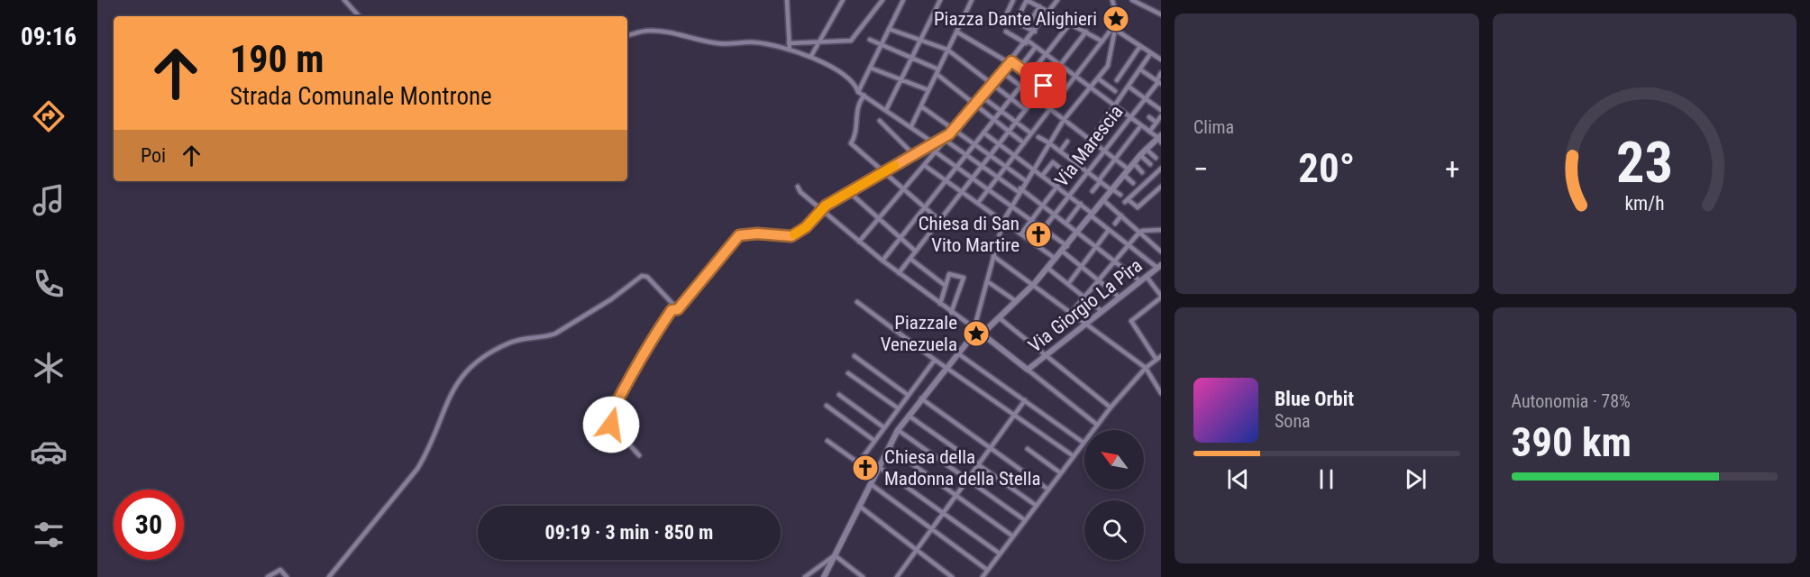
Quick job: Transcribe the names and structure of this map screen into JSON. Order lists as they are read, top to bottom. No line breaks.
{"streets":{"street":["Via Marescia","Via Giorgio La Pira"]},"places":{"place":["Piazza Dante Alighieri","Piazzale Venezuela"],"church":["Chiesa di San Vito Martire","Chiesa della Madonna della Stella"]},"north":"top left","page":{"tabs":"09:16","tile":["Clima",["Autonomia · 78%","390 km"]],"turn":["190 m","Strada Comunale Montrone"],"then":"Poi","heat":["−","20°","+"],"song":["Blue Orbit","Sona"],"limit":"30","trip":"09:19 · 3 min · 850 m","gauge":["23","km/h"]}}
